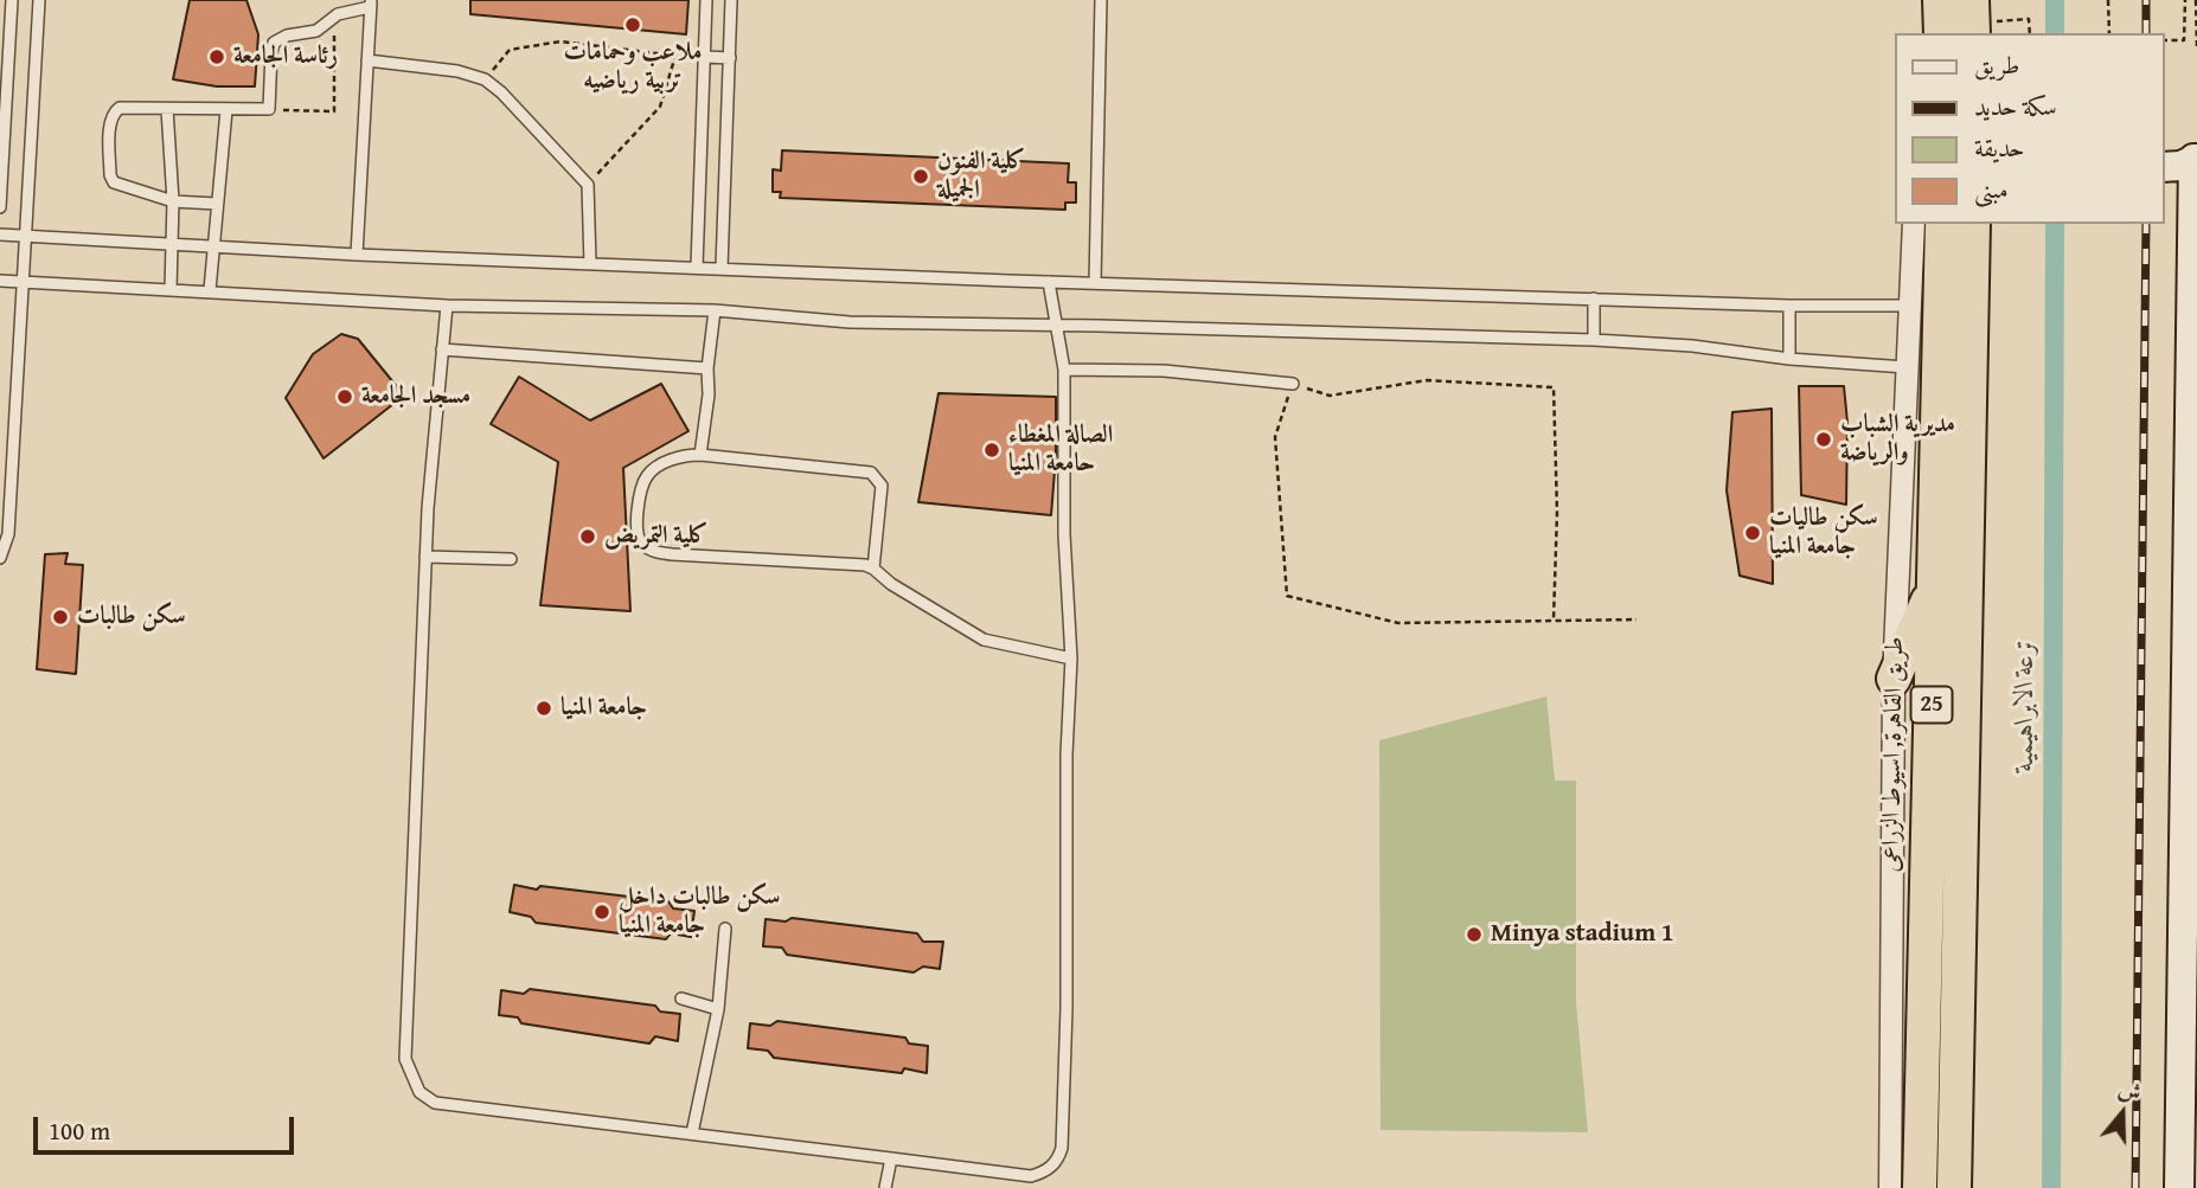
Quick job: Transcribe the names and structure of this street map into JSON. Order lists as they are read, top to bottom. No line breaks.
{"streets":{"highway":["25","طريق القاهرة, اسيوط الزراعى"]},"water":["ترعة الابراهيمية"],"places":["ملاعب وحمامات تربية رياضيه","رئاسة الجامعة","كلية الفنون الجميلة","مسجد الجامعة","مديرية الشباب والرياضة","الصالة المغطاء حامعة المنيا","سكن طاليات جامعة المنيا","كلية التمريض","سكن طالبات","جامعة المنيا","سكن طالبات داخل جامعة المنيا","Minya stadium 1"],"legend":["طريق","سكة حديد","حديقة","مبنى"],"scale_bar":"100 m","north":"top"}
